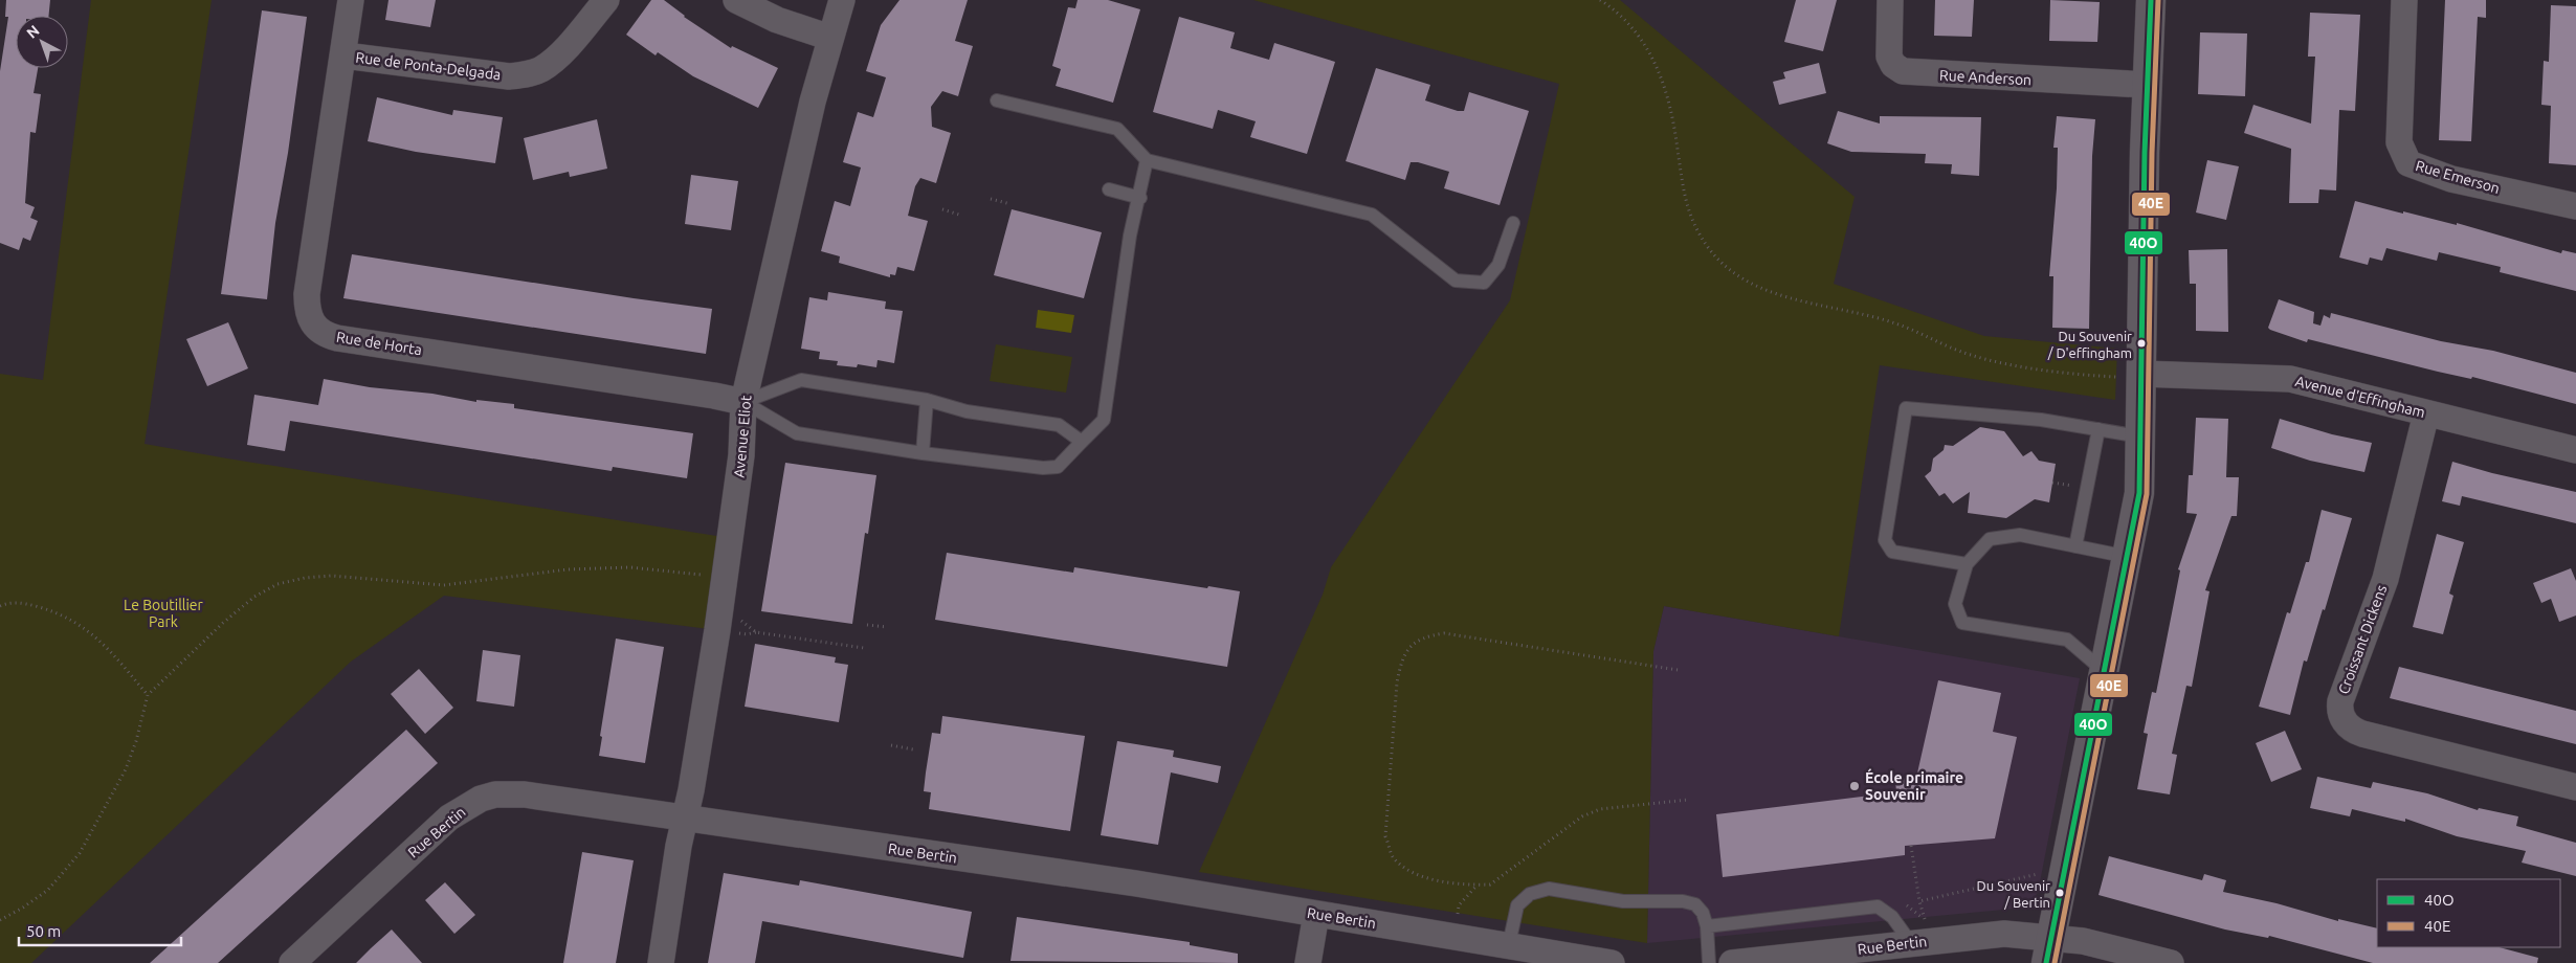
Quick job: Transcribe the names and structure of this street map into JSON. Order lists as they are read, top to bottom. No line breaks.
{"streets":{"street":["Rue de Ponta-Delgada","Rue Anderson","Rue Emerson","Rue de Horta","Avenue d'Effingham","Avenue Eliot","Croissant Dickens","Rue Bertin"]},"crossings":[["Rue de Ponta-Delgada","Rue de Horta"],["Rue de Horta","Avenue Eliot"],["Avenue d'Effingham","Croissant Dickens"],["Avenue Eliot","Rue Bertin"]],"parks":["Le Boutillier Park"],"places":["Du Souvenir / D'effingham","École primaire Souvenir","Du Souvenir / Bertin"],"lines":["transit line 40O","transit line 40E"],"legend":["40O","40E"],"scale_bar":"50 m","north":"top left"}
